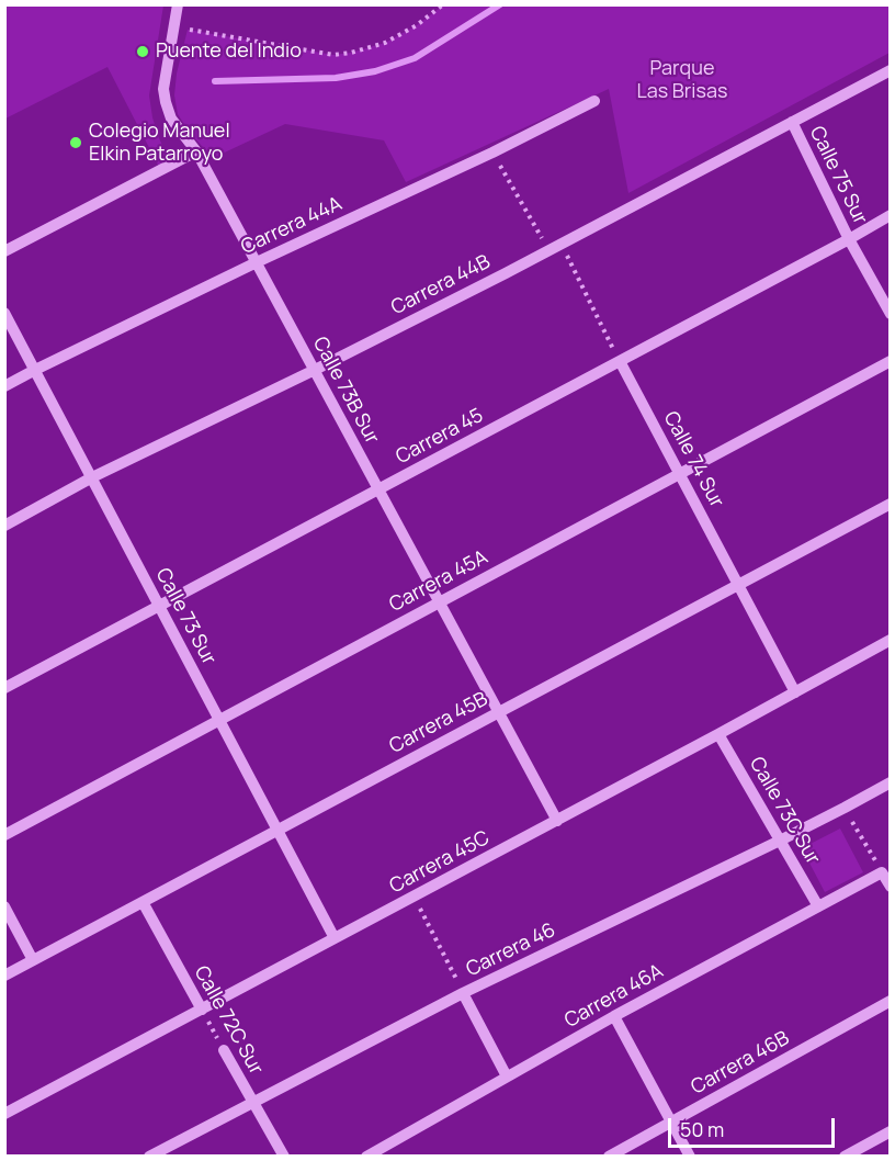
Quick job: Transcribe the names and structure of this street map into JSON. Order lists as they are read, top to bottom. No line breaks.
{"streets":{"street":["Calle 75 Sur","Carrera 44A","Carrera 44B","Calle 73B Sur","Carrera 45","Calle 74 Sur","Carrera 45A","Calle 73 Sur","Carrera 45B","Calle 73C Sur","Carrera 45C","Carrera 46","Carrera 46A","Calle 72C Sur","Carrera 46B"]},"crossings":[["Calle 75 Sur","Carrera 44B"],["Calle 75 Sur","Carrera 45"],["Carrera 44A","Calle 73B Sur"],["Carrera 44A","Calle 73 Sur"],["Carrera 44B","Calle 73B Sur"],["Carrera 44B","Calle 73 Sur"],["Calle 73B Sur","Carrera 45"],["Calle 73B Sur","Carrera 45A"],["Calle 73B Sur","Carrera 45B"],["Calle 73B Sur","Carrera 45C"],["Carrera 45","Calle 74 Sur"],["Carrera 45","Calle 73 Sur"],["Calle 74 Sur","Carrera 45A"],["Calle 74 Sur","Carrera 45B"],["Calle 74 Sur","Carrera 45C"],["Carrera 45A","Calle 73 Sur"],["Calle 73 Sur","Carrera 45B"],["Calle 73 Sur","Carrera 45C"],["Carrera 45B","Calle 72C Sur"],["Calle 73C Sur","Carrera 45C"],["Calle 73C Sur","Carrera 46"],["Calle 73C Sur","Carrera 46A"],["Carrera 45C","Calle 72C Sur"],["Carrera 46","Calle 72C Sur"]],"parks":["Parque Las Brisas"],"places":["Puente del Indio","Colegio Manuel Elkin Patarroyo"],"scale_bar":"50 m"}
